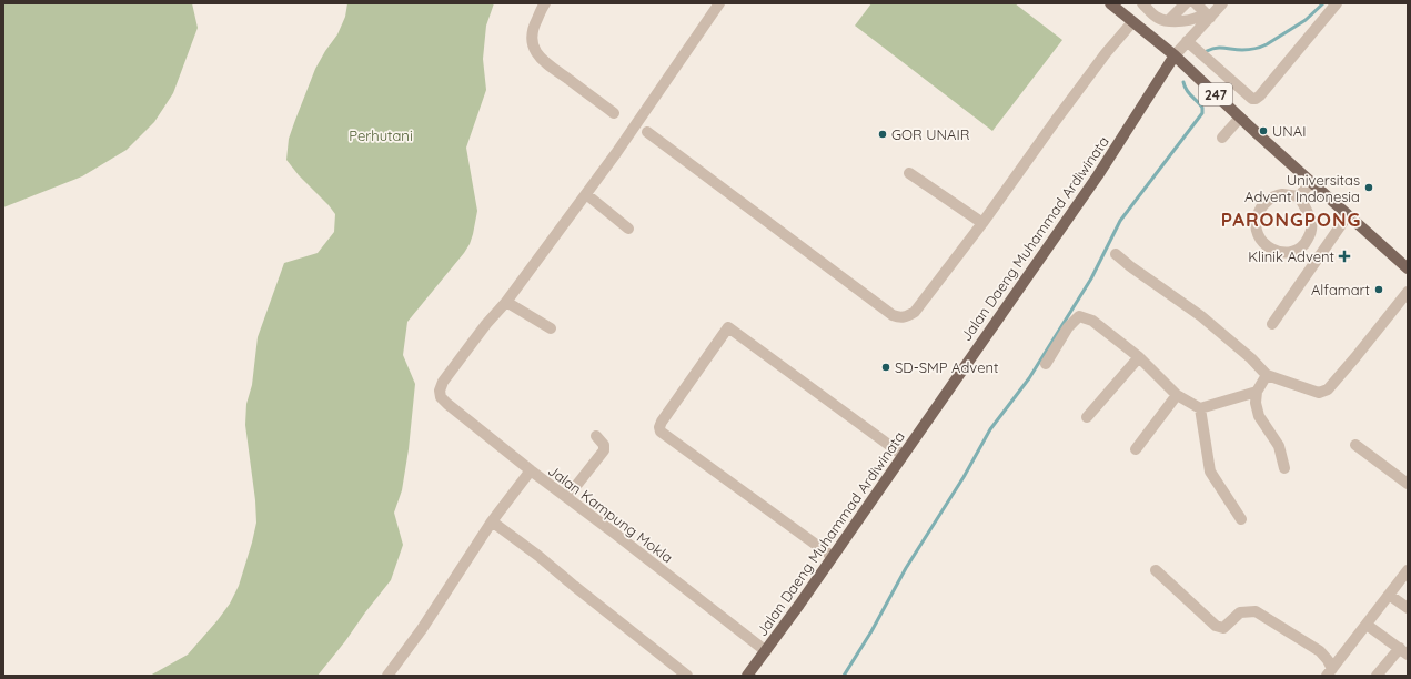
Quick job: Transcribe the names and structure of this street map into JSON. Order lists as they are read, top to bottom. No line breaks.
{"streets":{"main road":["247","Jalan Daeng Muhammad Ardiwinata"],"street":["Jalan Kampung Mokla"]},"crossings":[["247","Jalan Daeng Muhammad Ardiwinata"],["Jalan Daeng Muhammad Ardiwinata","Jalan Kampung Mokla"]],"districts":["PARONGPONG"],"parks":["Perhutani"],"places":{"other":["UNAI","GOR UNAIR","Universitas Advent Indonesia","Alfamart","SD-SMP Advent"],"health":["Klinik Advent"]}}
